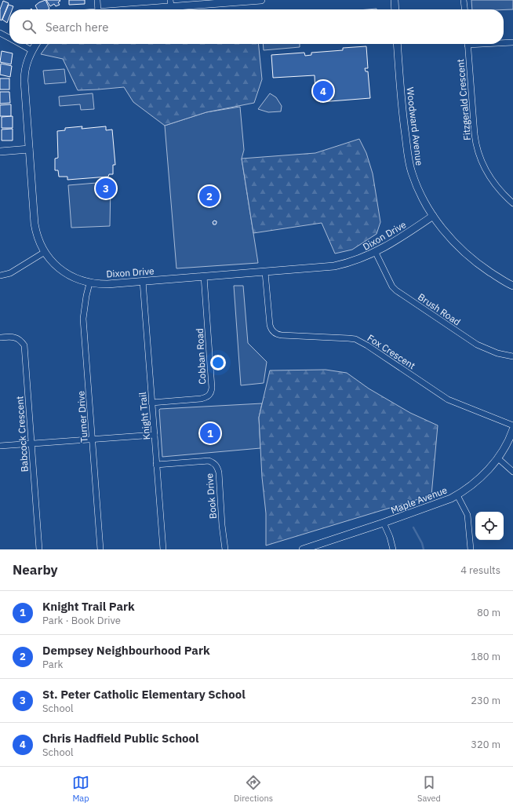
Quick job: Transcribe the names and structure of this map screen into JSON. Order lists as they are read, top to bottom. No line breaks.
{"streets":{"street":["Fitzgerald Crescent","Woodward Avenue","Dixon Drive","Brush Road","Fox Crescent","Cobban Road","Knight Trail","Turner Drive","Babcock Crescent","Book Drive","Maple Avenue"]},"crossings":[["Woodward Avenue","Dixon Drive"],["Dixon Drive","Brush Road"],["Dixon Drive","Fox Crescent"],["Dixon Drive","Cobban Road"],["Dixon Drive","Knight Trail"],["Dixon Drive","Turner Drive"],["Cobban Road","Knight Trail"],["Knight Trail","Book Drive"]],"page":{"search":"Search here","pins":["4","3","2","1"],"heading":["Nearby","4 results"],"list":[{"mark":"1","name":"Knight Trail Park","note":"Park · Book Drive","value":"80 m"},{"mark":"2","name":"Dempsey Neighbourhood Park","note":"Park","value":"180 m"},{"mark":"3","name":"St. Peter Catholic Elementary School","note":"School","value":"230 m"},{"mark":"4","name":"Chris Hadfield Public School","note":"School","value":"320 m"}],"nav":["Map","Directions","Saved"]}}
